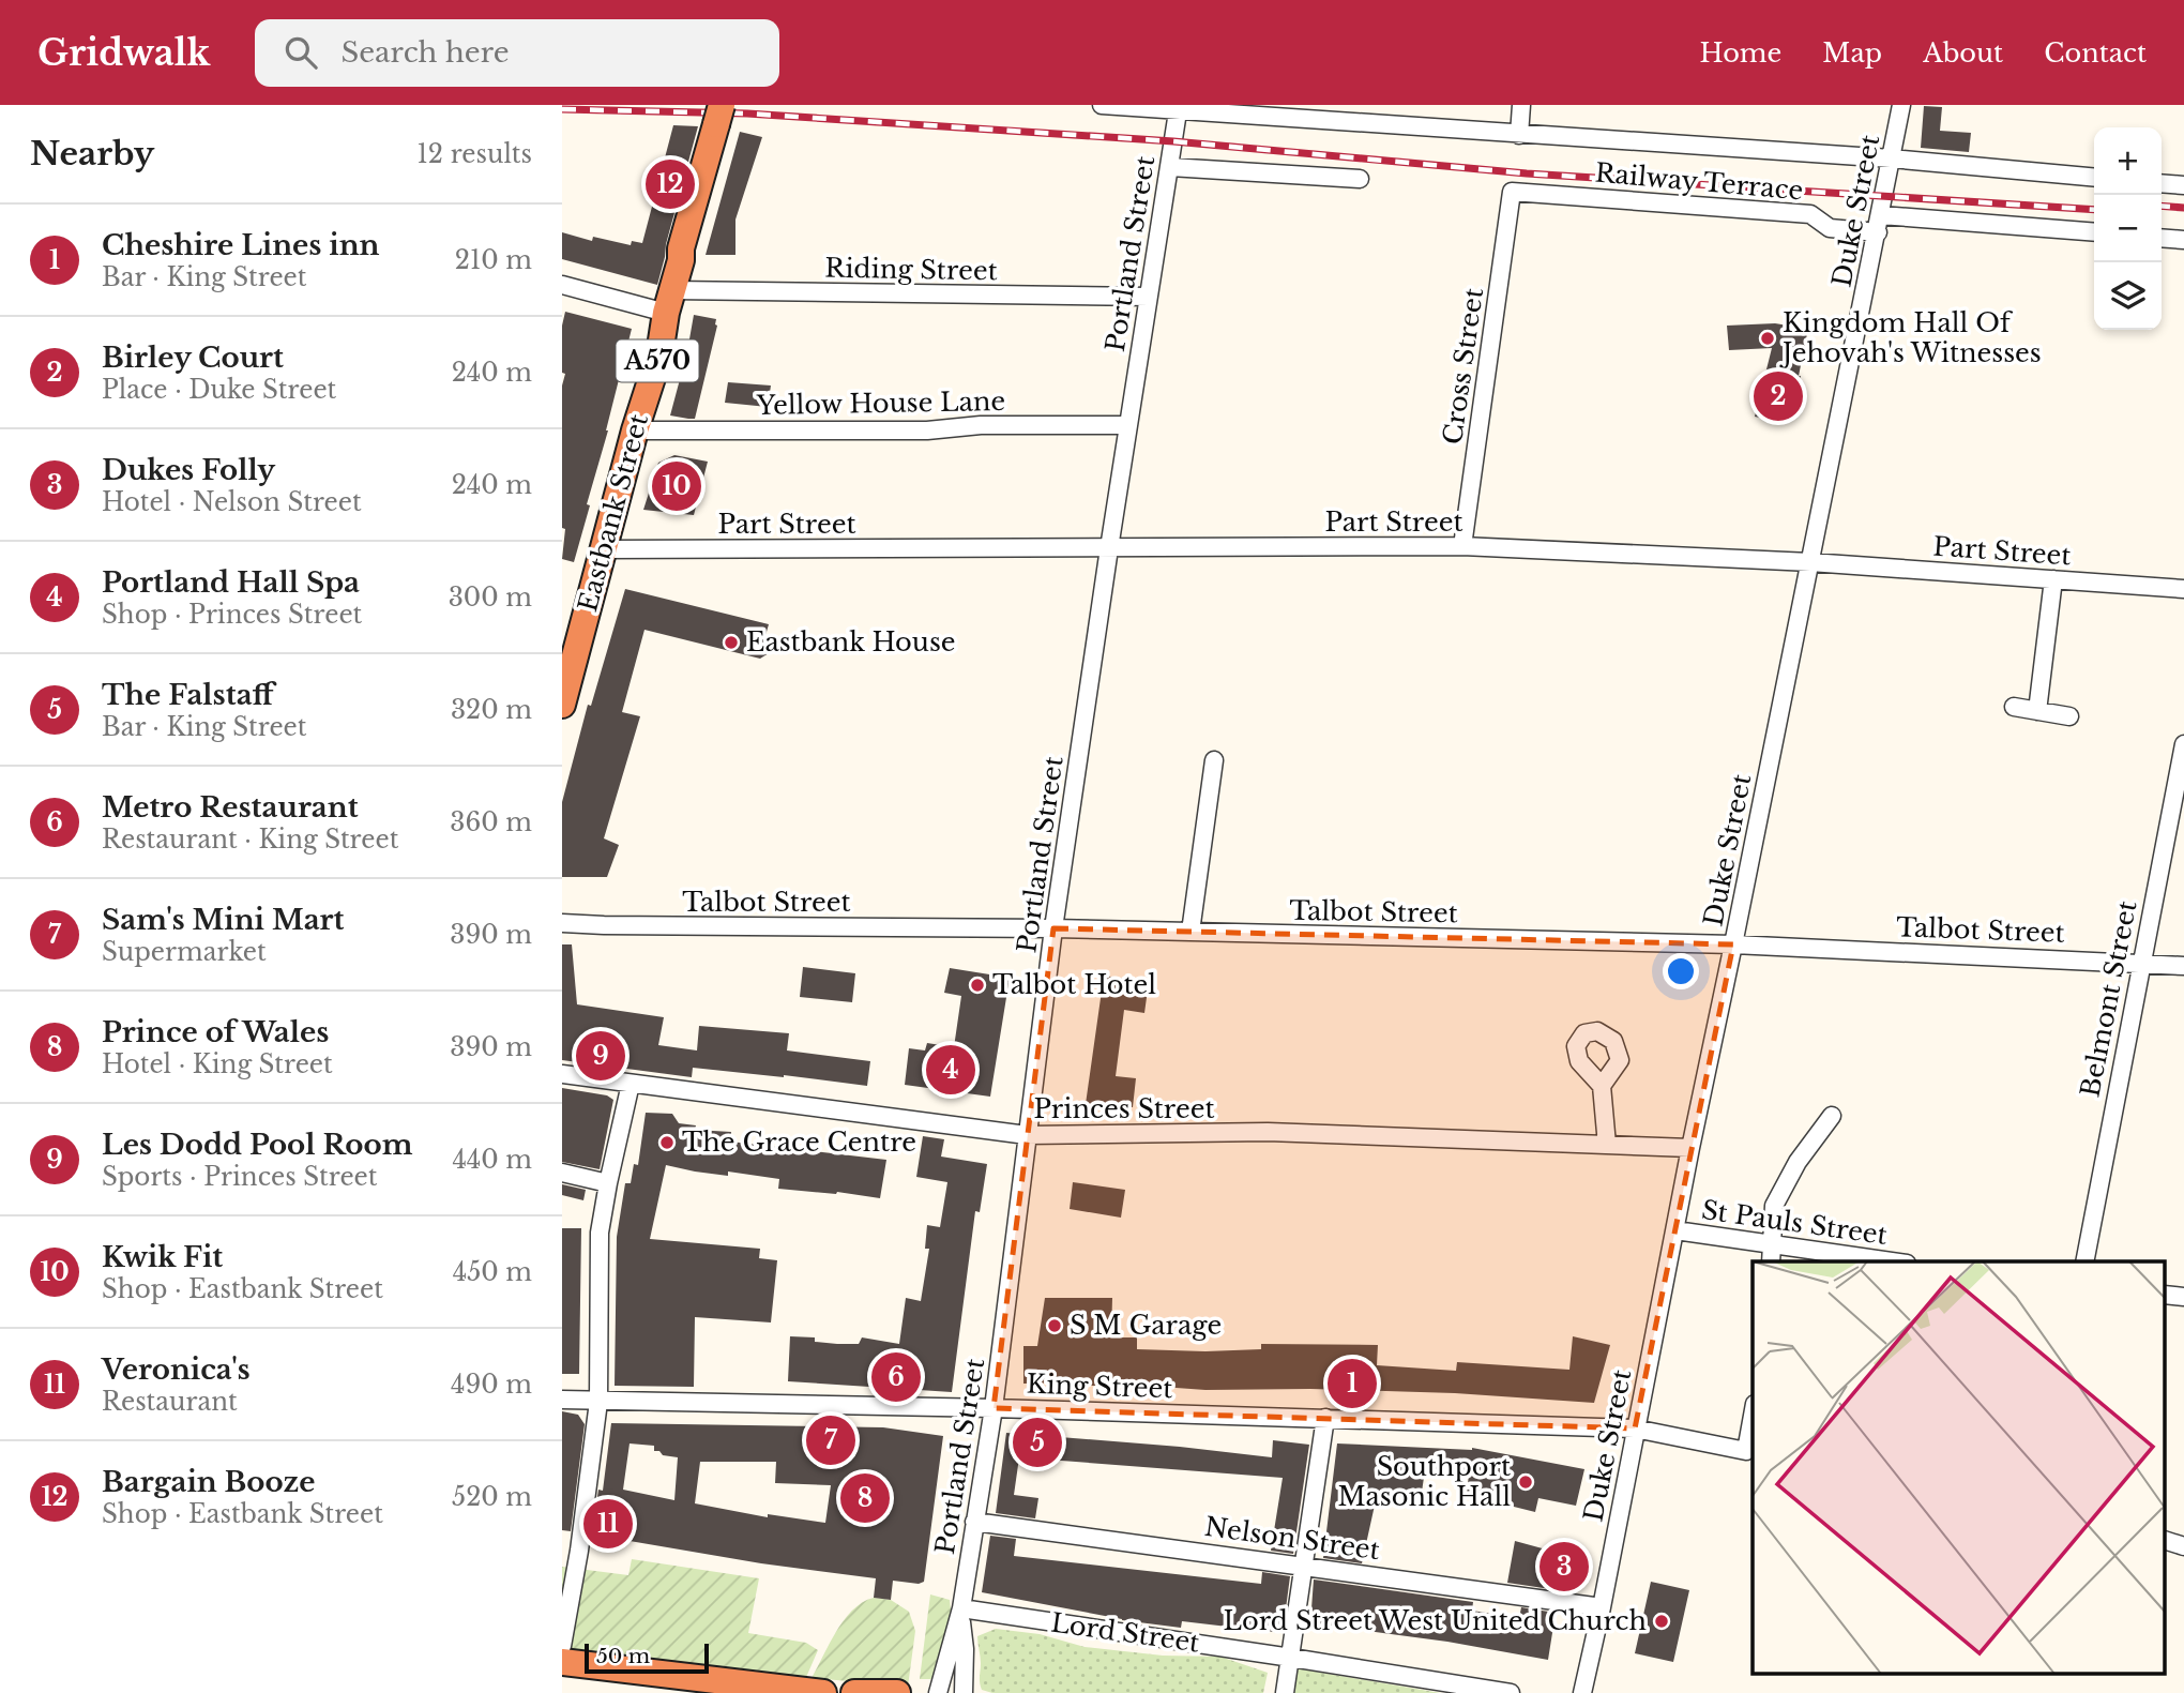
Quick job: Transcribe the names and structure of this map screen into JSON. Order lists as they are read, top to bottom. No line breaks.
{"streets":{"highway":["A570","Eastbank Street"],"street":["Railway Terrace","Duke Street","Portland Street","Riding Street","Cross Street","Yellow House Lane","Part Street","Talbot Street","Belmont Street","Princes Street","St Pauls Street","King Street","Nelson Street","Lord Street"]},"crossings":[["Railway Terrace","Duke Street"],["Railway Terrace","Cross Street"],["Duke Street","Part Street"],["Duke Street","Talbot Street"],["Duke Street","Princes Street"],["Duke Street","St Pauls Street"],["Duke Street","King Street"],["Duke Street","Nelson Street"],["Portland Street","Riding Street"],["Portland Street","Yellow House Lane"],["Portland Street","Part Street"],["Portland Street","Talbot Street"],["Portland Street","Princes Street"],["Portland Street","King Street"],["Portland Street","Nelson Street"],["Portland Street","Lord Street"],["Riding Street","Eastbank Street"],["Cross Street","Part Street"],["Yellow House Lane","Eastbank Street"],["Eastbank Street","Part Street"],["Talbot Street","Belmont Street"]],"places":["Kingdom Hall Of Jehovah's Witnesses","Eastbank House","Talbot Hotel","The Grace Centre","S M Garage","Southport Masonic Hall","Lord Street West United Church"],"scale_bar":"50 m","page":{"header":"Gridwalk","search":"Search here","nav":["Home","Map","About","Contact"],"heading":["Nearby","12 results"],"map_buttons":["+","−"],"pins":["12","2","10","9","4","6","1","7","5","8","11","3"],"list":[{"mark":"1","name":"Cheshire Lines inn","note":"Bar · King Street","value":"210 m"},{"mark":"2","name":"Birley Court","note":"Place · Duke Street","value":"240 m"},{"mark":"3","name":"Dukes Folly","note":"Hotel · Nelson Street","value":"240 m"},{"mark":"4","name":"Portland Hall Spa","note":"Shop · Princes Street","value":"300 m"},{"mark":"5","name":"The Falstaff","note":"Bar · King Street","value":"320 m"},{"mark":"6","name":"Metro Restaurant","note":"Restaurant · King Street","value":"360 m"},{"mark":"7","name":"Sam's Mini Mart","note":"Supermarket","value":"390 m"},{"mark":"8","name":"Prince of Wales","note":"Hotel · King Street","value":"390 m"},{"mark":"9","name":"Les Dodd Pool Room","note":"Sports · Princes Street","value":"440 m"},{"mark":"10","name":"Kwik Fit","note":"Shop · Eastbank Street","value":"450 m"},{"mark":"11","name":"Veronica's","note":"Restaurant","value":"490 m"},{"mark":"12","name":"Bargain Booze","note":"Shop · Eastbank Street","value":"520 m"}],"scale":"50 m"}}
